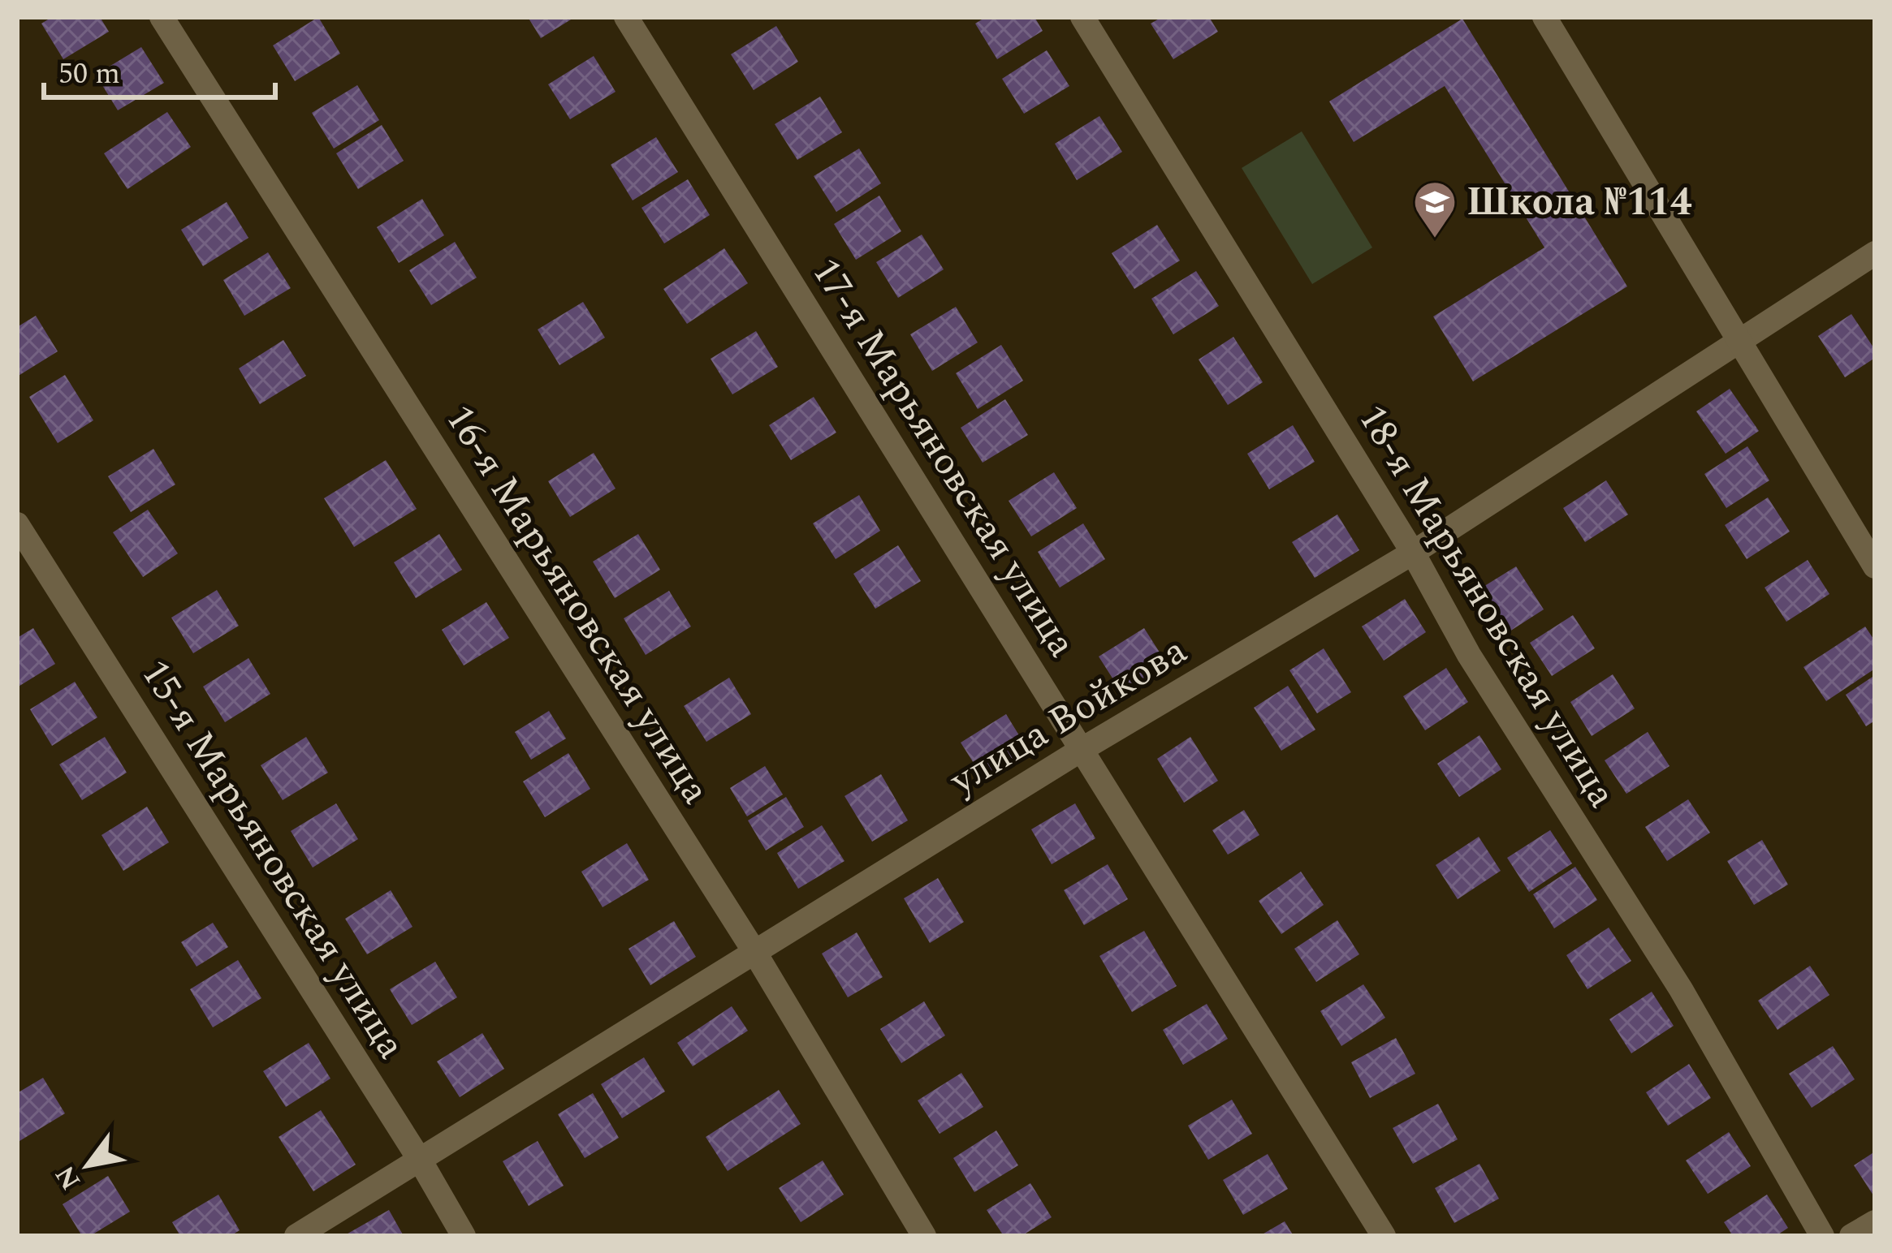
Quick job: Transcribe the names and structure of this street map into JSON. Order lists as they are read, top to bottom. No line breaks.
{"streets":{"street":["17-я Марьяновская улица","16-я Марьяновская улица","18-я Марьяновская улица","улица Войкова","15-я Марьяновская улица"]},"crossings":[["17-я Марьяновская улица","улица Войкова"],["16-я Марьяновская улица","улица Войкова"],["18-я Марьяновская улица","улица Войкова"],["улица Войкова","15-я Марьяновская улица"]],"places":{"school or university":["Школа №114"]},"scale_bar":"50 m","north":"bottom left"}
